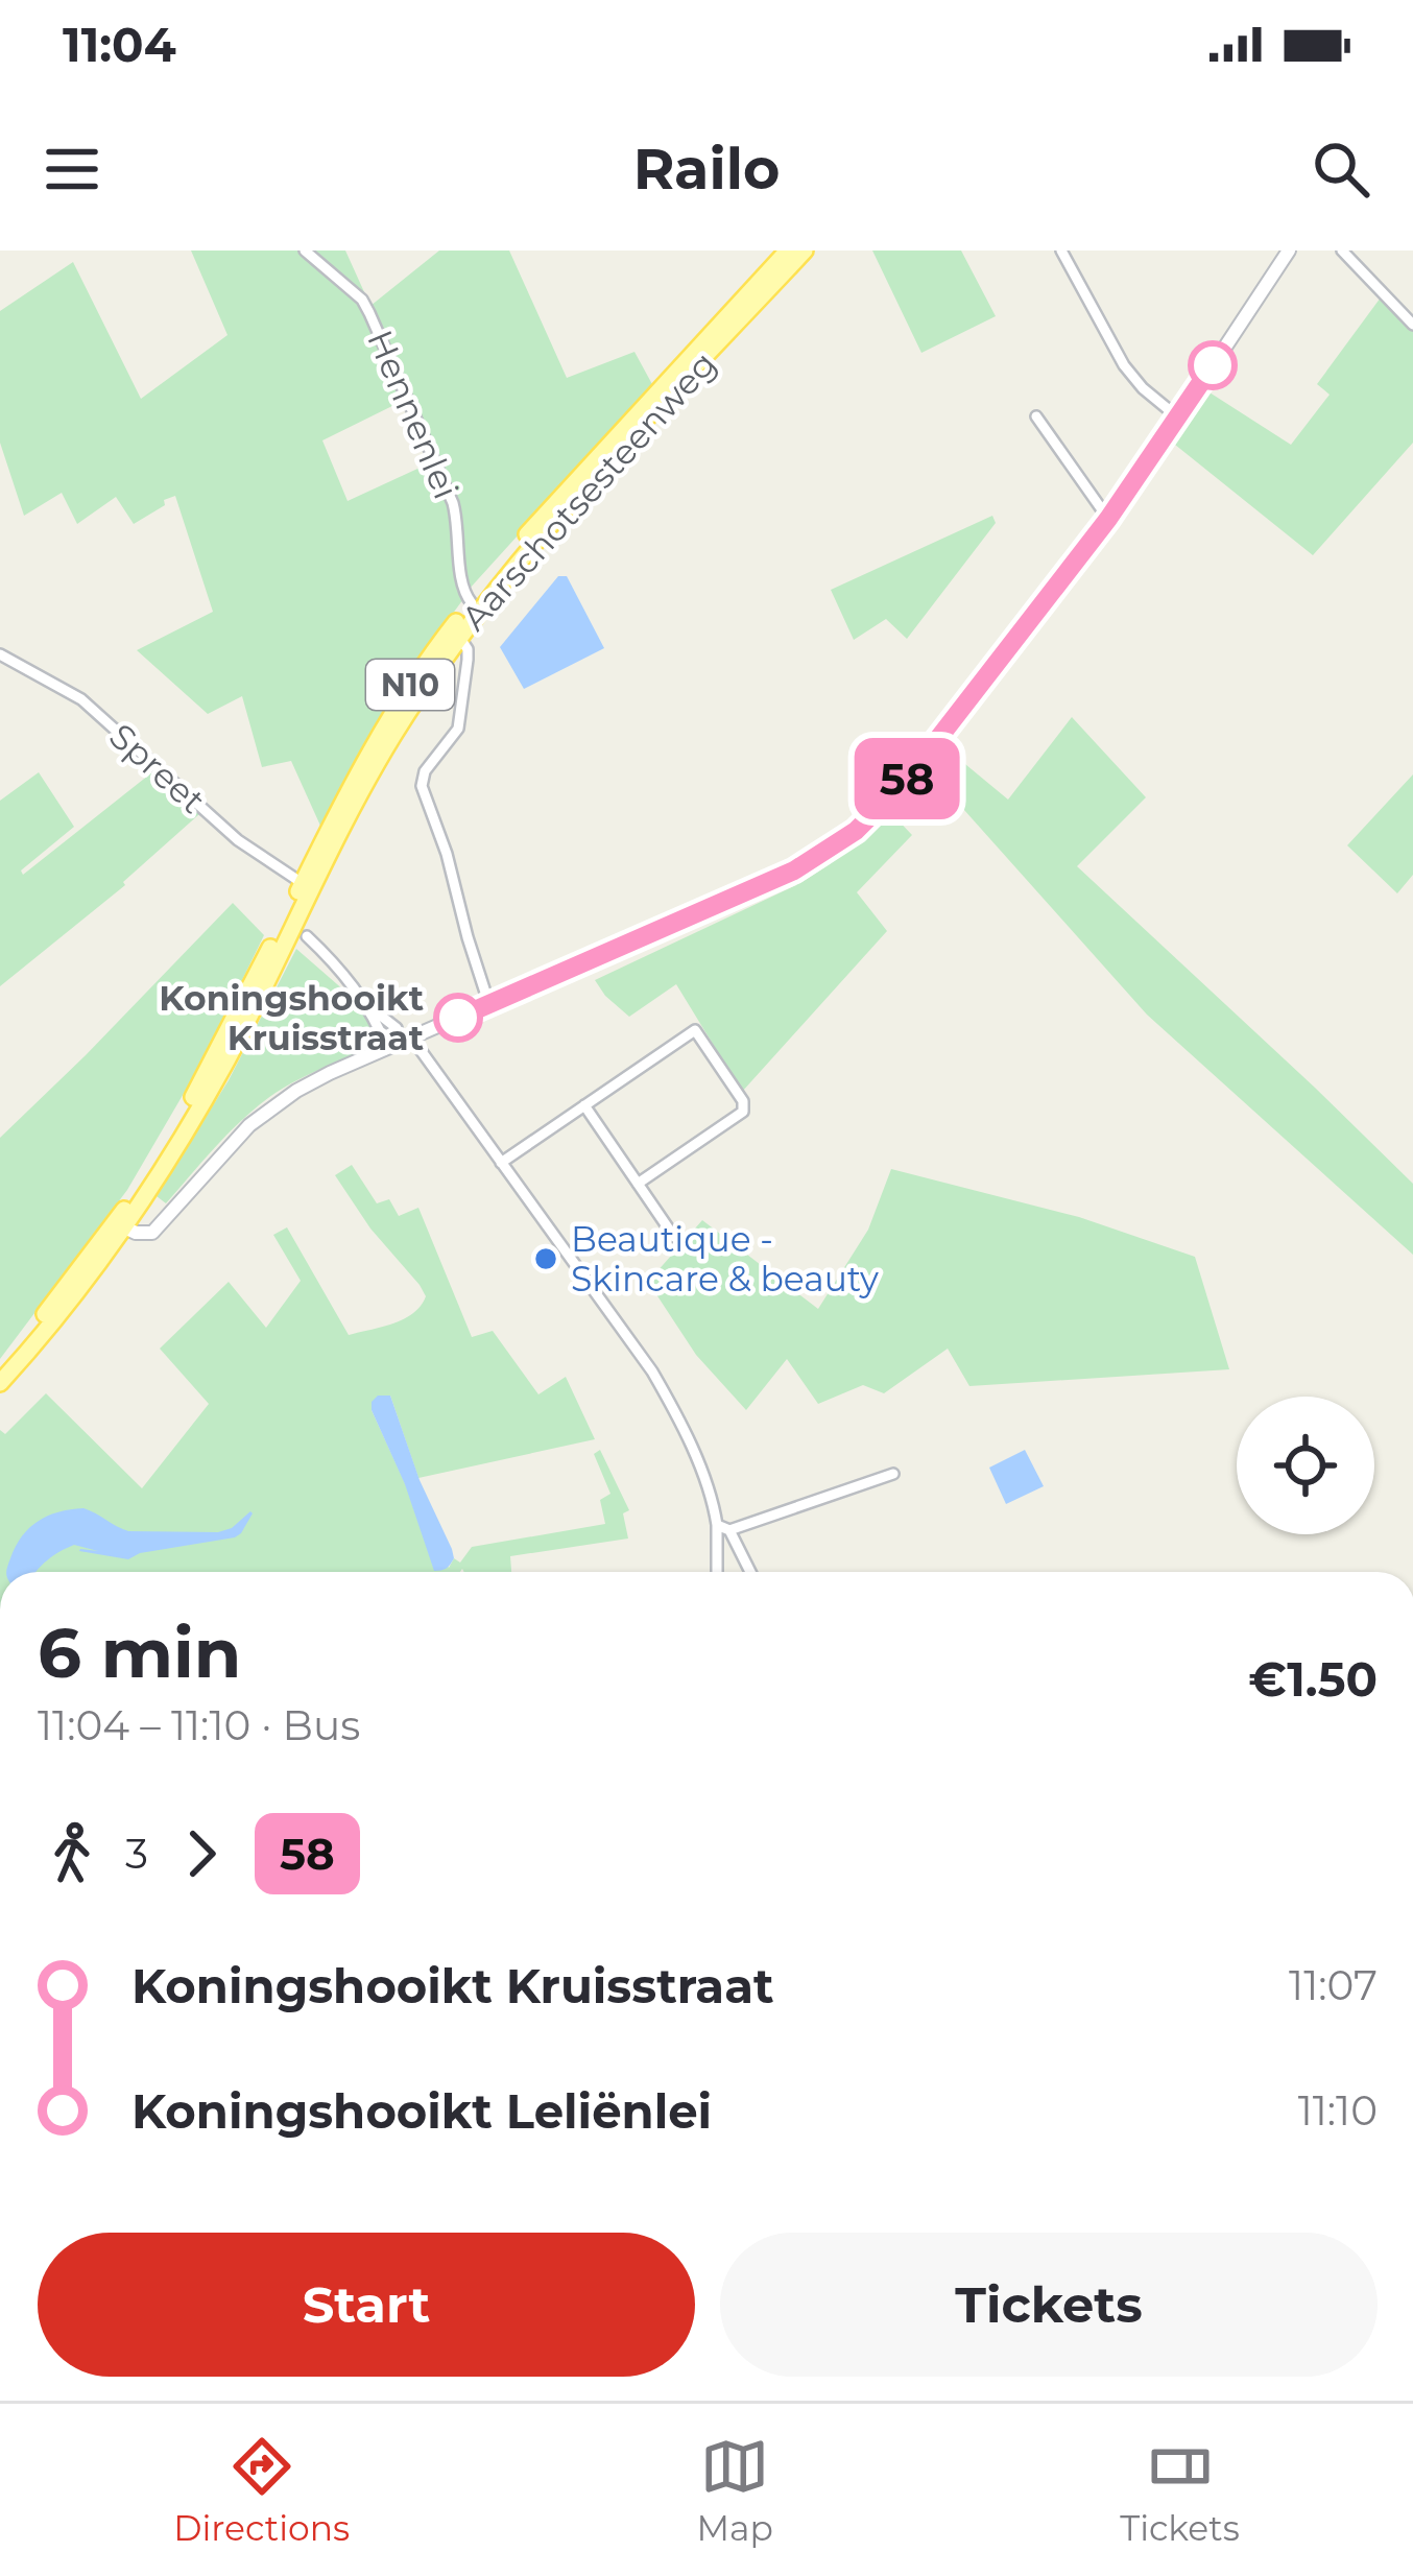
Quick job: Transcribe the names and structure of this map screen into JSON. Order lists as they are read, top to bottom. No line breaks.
{"streets":{"main road":["Aarschotsesteenweg","N10"],"street":["Hennenlei","Spreet"]},"crossings":[["Hennenlei","Aarschotsesteenweg"],["Aarschotsesteenweg","Spreet"]],"places":["Koningshooikt Kruisstraat","Beautique - Skincare & beauty"],"lines":["bus line 58"],"page":{"status":"11:04","header":"Railo","on_map":"58","heading":["6 min","11:04 – 11:10 · Bus","€1.50"],"legs":["3","58"],"list":[{"name":"Koningshooikt Kruisstraat","value":"11:07"},{"name":"Koningshooikt Leliënlei","value":"11:10"}],"buttons":["Start","Tickets"],"tabs":["Directions","Map","Tickets"]}}
